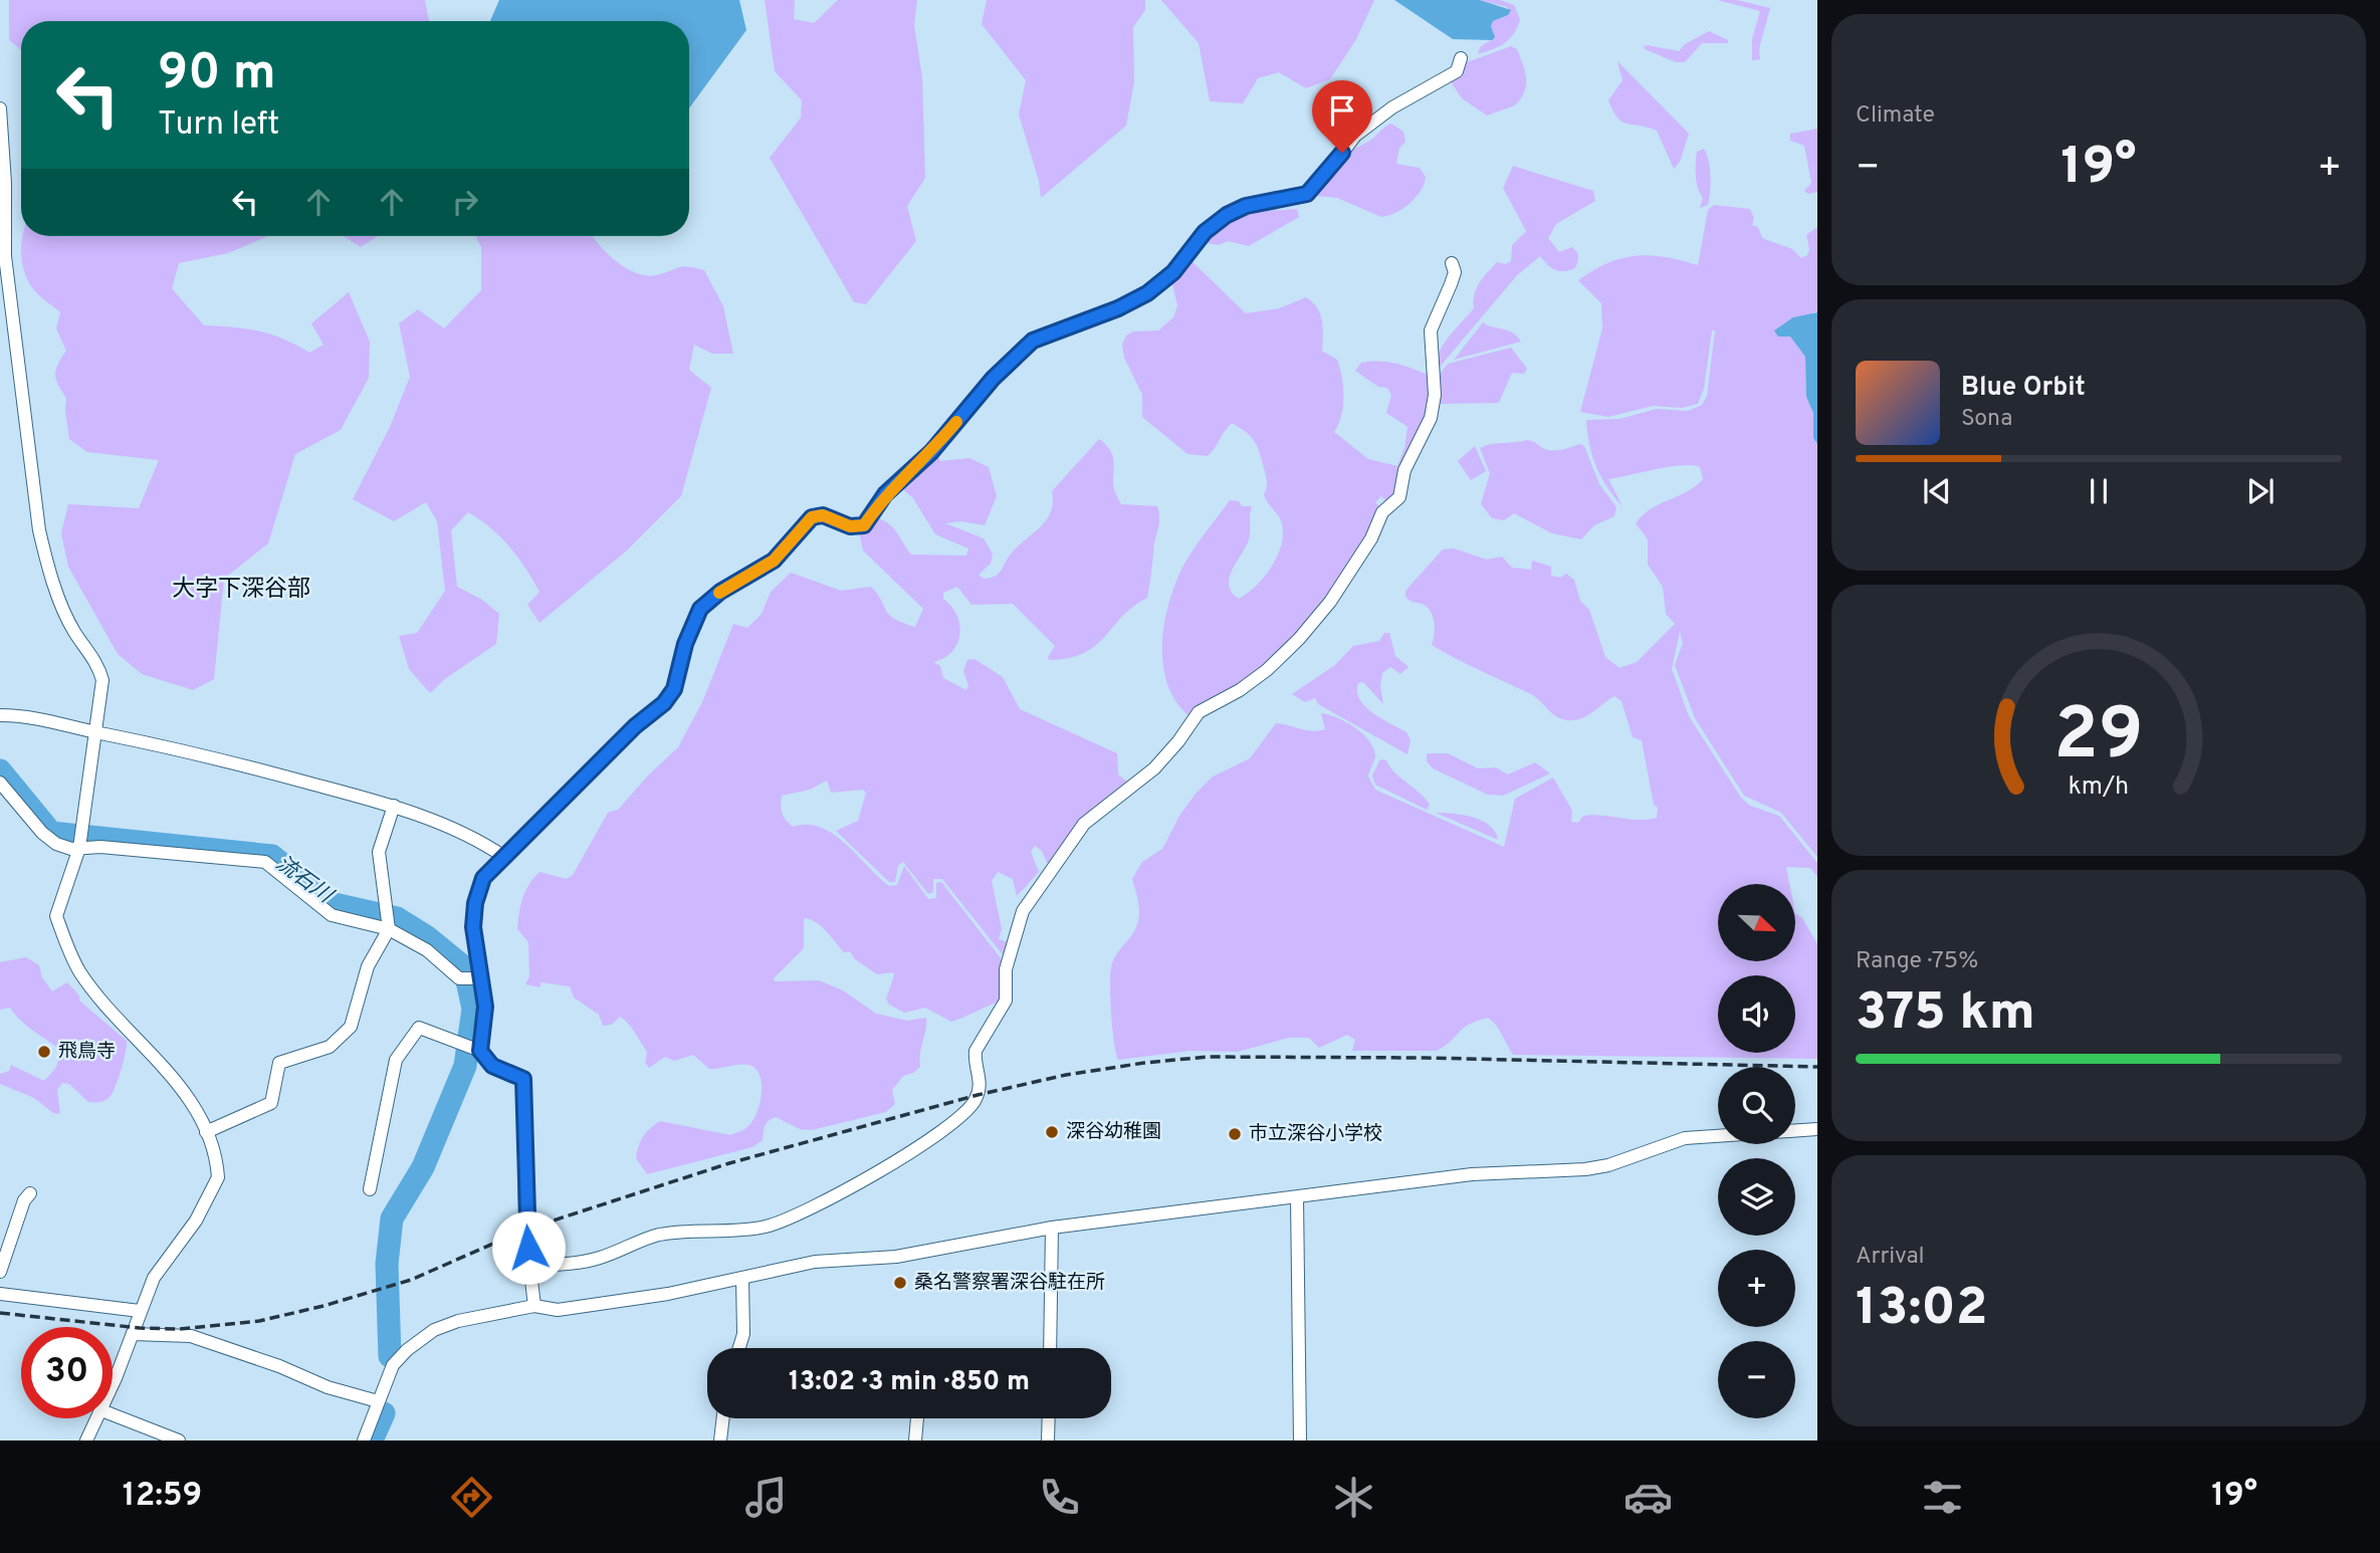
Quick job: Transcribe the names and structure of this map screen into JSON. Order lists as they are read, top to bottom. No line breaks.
{"districts":["大字下深谷部"],"water":["流石川"],"places":["飛鳥寺","深谷幼稚園","市立深谷小学校","桑名警察署深谷駐在所"],"north":"bottom right","page":{"tile":["Climate",["Range · 75%","375 km"],["Arrival","13:02"]],"turn":["90 m","Turn left"],"heat":["−","19°","+"],"song":["Blue Orbit","Sona"],"map_buttons":["+","−"],"limit":"30","trip":"13:02 · 3 min · 850 m","tabs":["12:59","19°"],"gauge":["29","km/h"]}}
